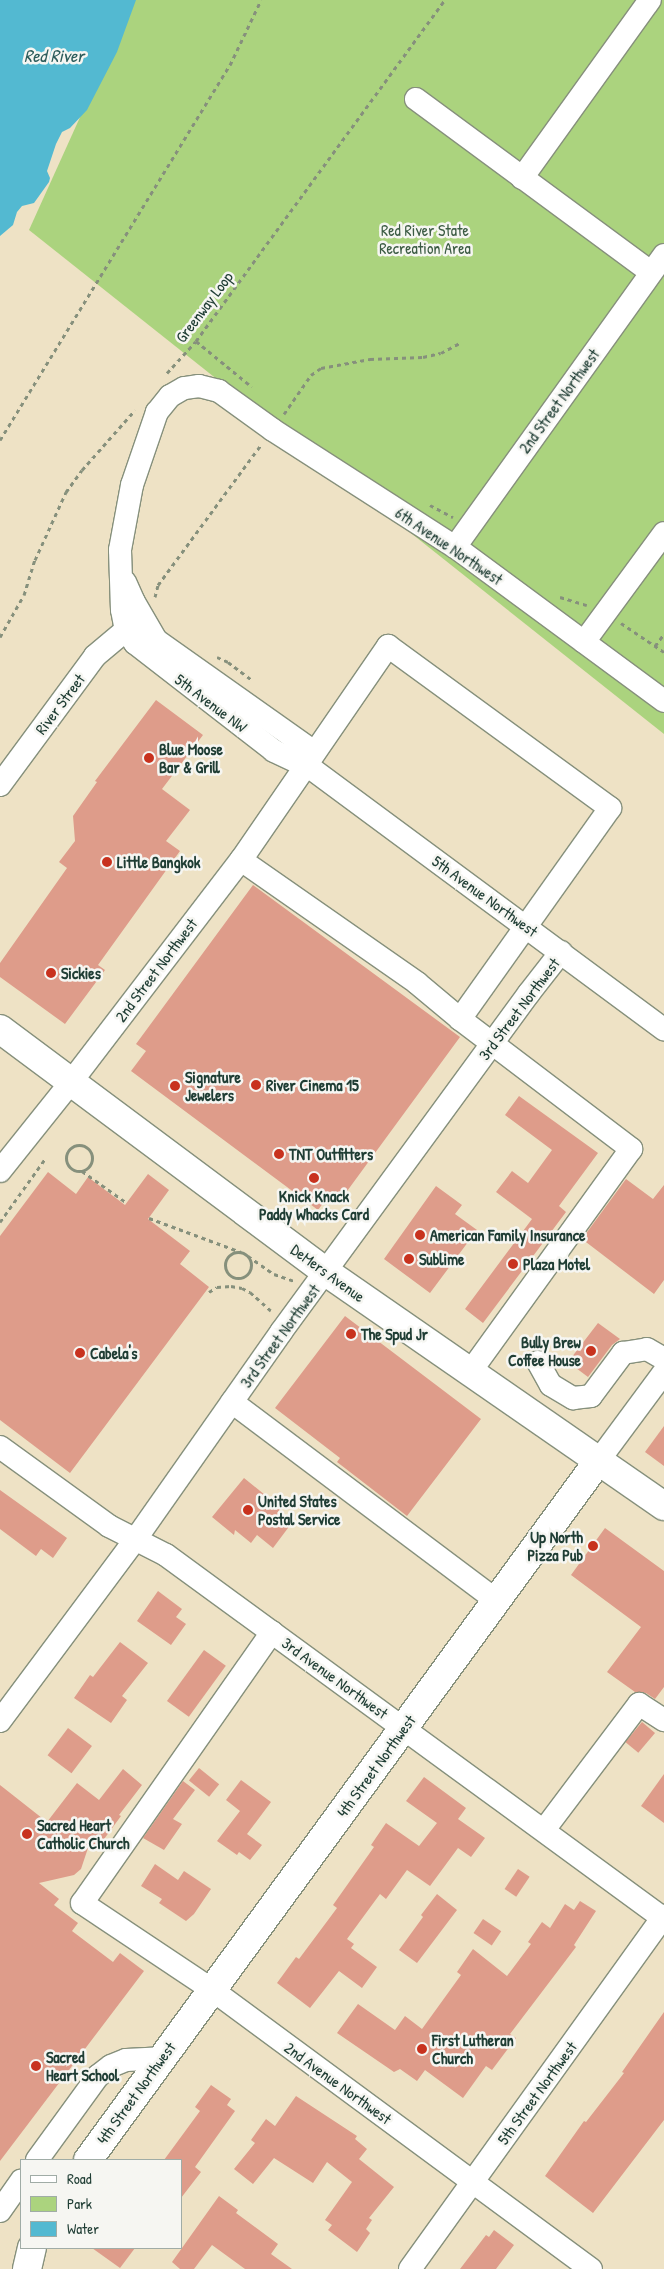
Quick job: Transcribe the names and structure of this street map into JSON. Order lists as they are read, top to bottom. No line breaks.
{"streets":{"main road":["DeMers Avenue","4th Street Northwest"],"street":["2nd Street Northwest","6th Avenue Northwest","5th Avenue NW","River Street","5th Avenue Northwest","3rd Street Northwest","3rd Avenue Northwest","2nd Avenue Northwest","5th Street Northwest"],"path":["Greenway Loop"]},"crossings":[["2nd Street Northwest","6th Avenue Northwest"],["2nd Street Northwest","5th Avenue NW"],["2nd Street Northwest","5th Avenue Northwest"],["2nd Street Northwest","DeMers Avenue"],["6th Avenue Northwest","5th Avenue NW"],["6th Avenue Northwest","River Street"],["5th Avenue NW","River Street"],["5th Avenue NW","5th Avenue Northwest"],["5th Avenue Northwest","3rd Street Northwest"],["3rd Street Northwest","DeMers Avenue"],["3rd Street Northwest","3rd Avenue Northwest"],["DeMers Avenue","4th Street Northwest"],["3rd Avenue Northwest","4th Street Northwest"],["3rd Avenue Northwest","2nd Avenue Northwest"],["3rd Avenue Northwest","5th Street Northwest"],["4th Street Northwest","2nd Avenue Northwest"],["2nd Avenue Northwest","5th Street Northwest"]],"water":["Red River"],"parks":["Red River State Recreation Area"],"places":["Blue Moose Bar & Grill","Little Bangkok","Sickies","River Cinema 15","Signature Jewelers","TNT Outfitters","Knick Knack Paddy Whacks Card","American Family Insurance","Sublime","Plaza Motel","The Spud Jr","Bully Brew Coffee House","Cabela's","United States Postal Service","Up North Pizza Pub","Sacred Heart Catholic Church","First Lutheran Church","Sacred Heart School"],"legend":["Road","Park","Water"]}
